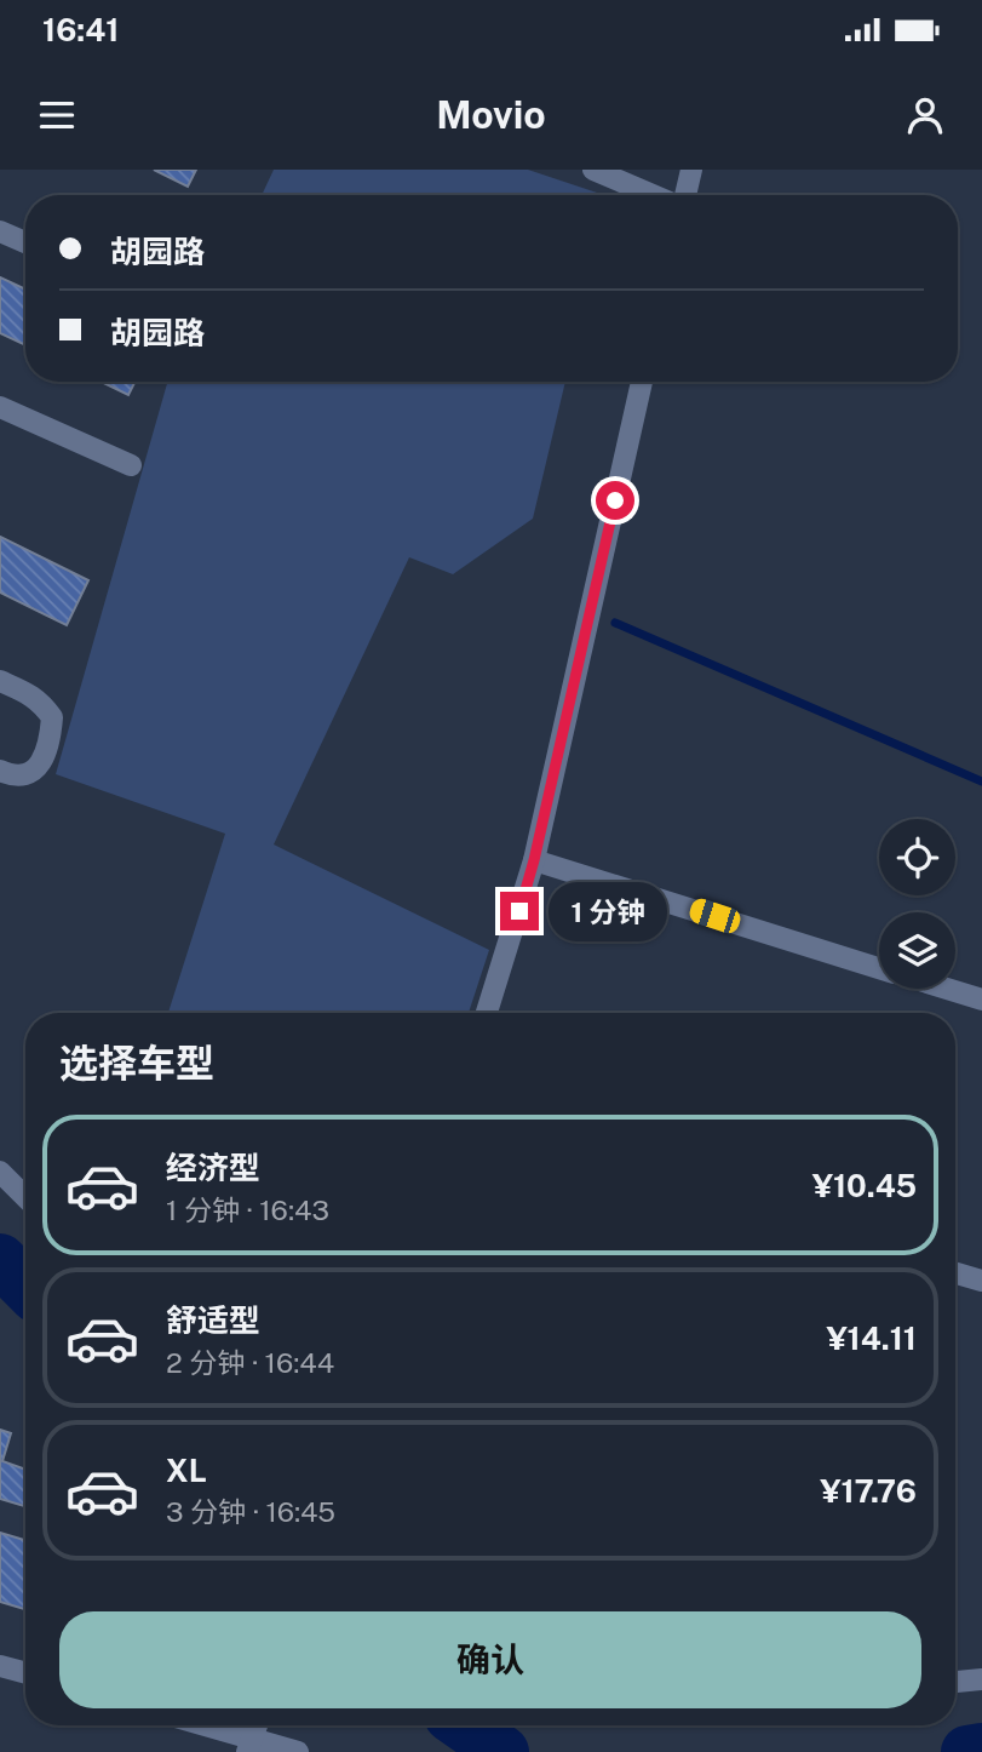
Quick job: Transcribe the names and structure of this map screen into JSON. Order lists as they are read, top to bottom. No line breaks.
{"page":{"status":"16:41","header":"Movio","banner":["胡园路","胡园路"],"bubble":"1 分钟","heading":"选择车型","list":[{"name":"经济型","note":"1 分钟 · 16:43","value":"¥10.45"},{"name":"舒适型","note":"2 分钟 · 16:44","value":"¥14.11"},{"name":"XL","note":"3 分钟 · 16:45","value":"¥17.76"}],"buttons":"确认"}}
